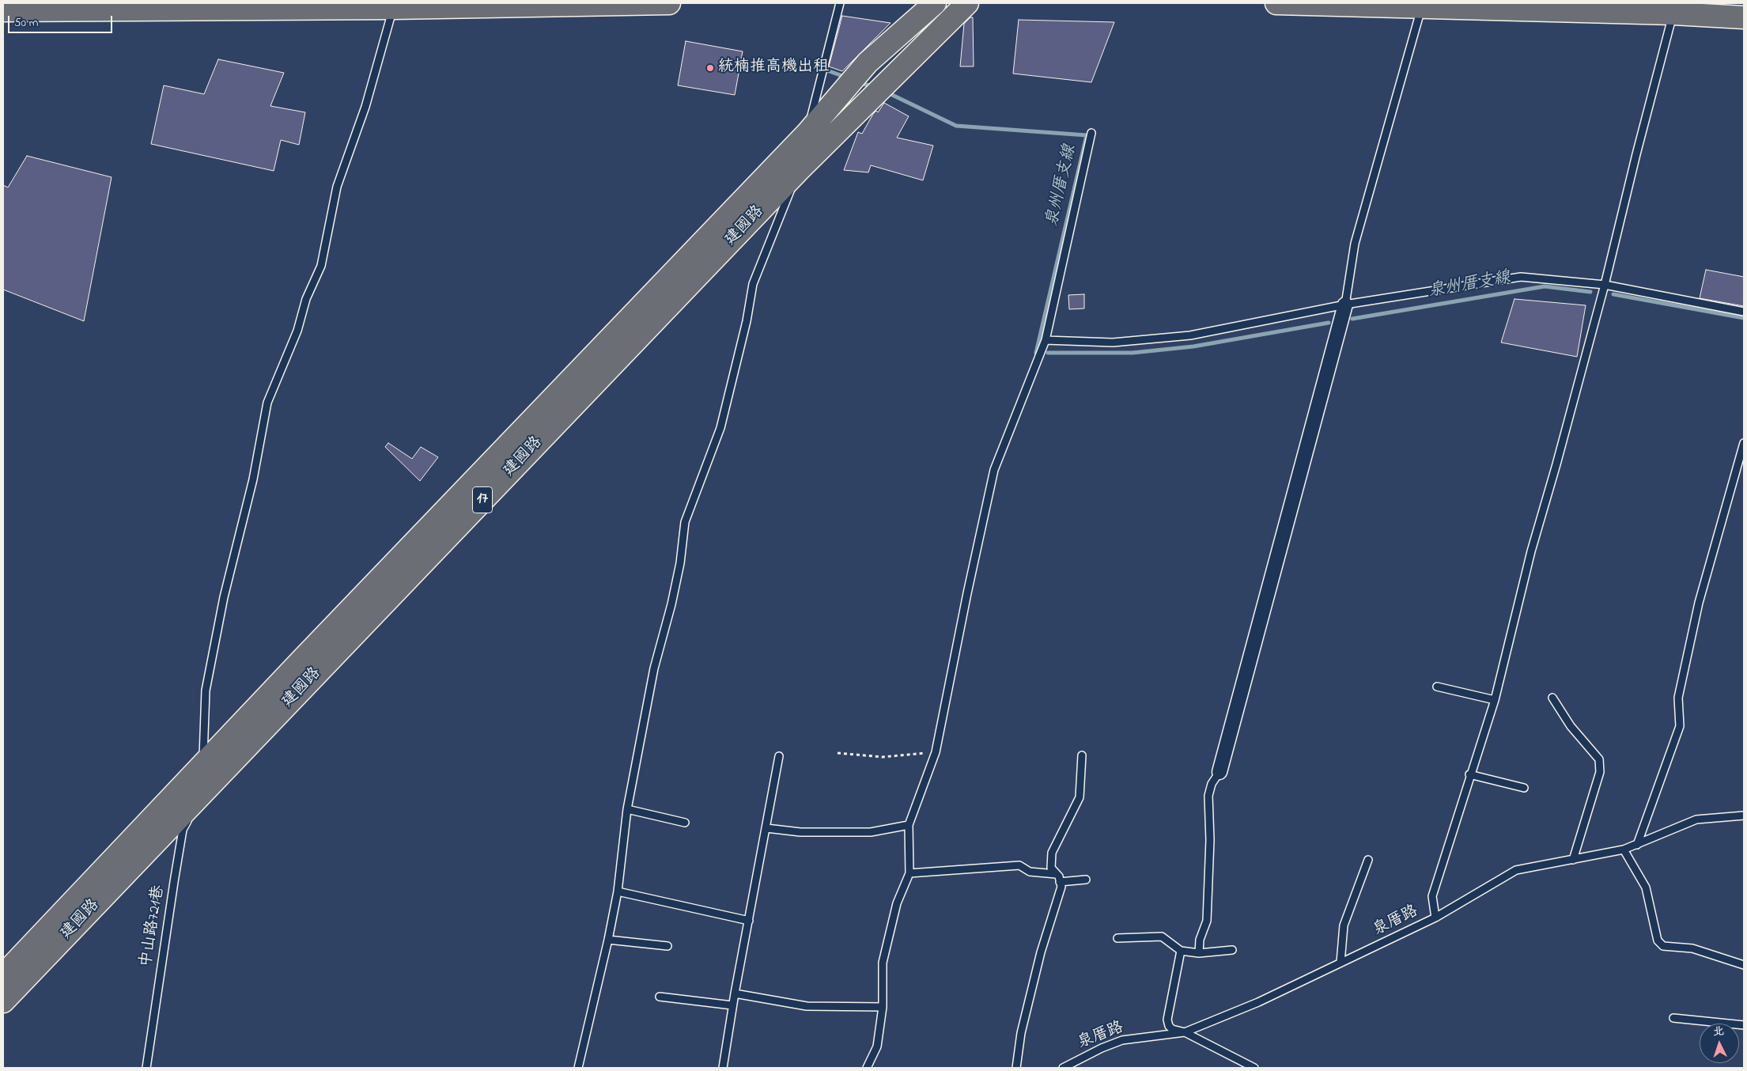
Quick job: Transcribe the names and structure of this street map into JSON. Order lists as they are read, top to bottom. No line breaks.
{"streets":{"main road":["建國路","17"],"lane":["泉厝路","中山路721巷"]},"crossings":[["建國路","中山路721巷"]],"water":["泉州厝支線"],"places":["統楠推高機出租"],"scale_bar":"50 m","north":"top"}
